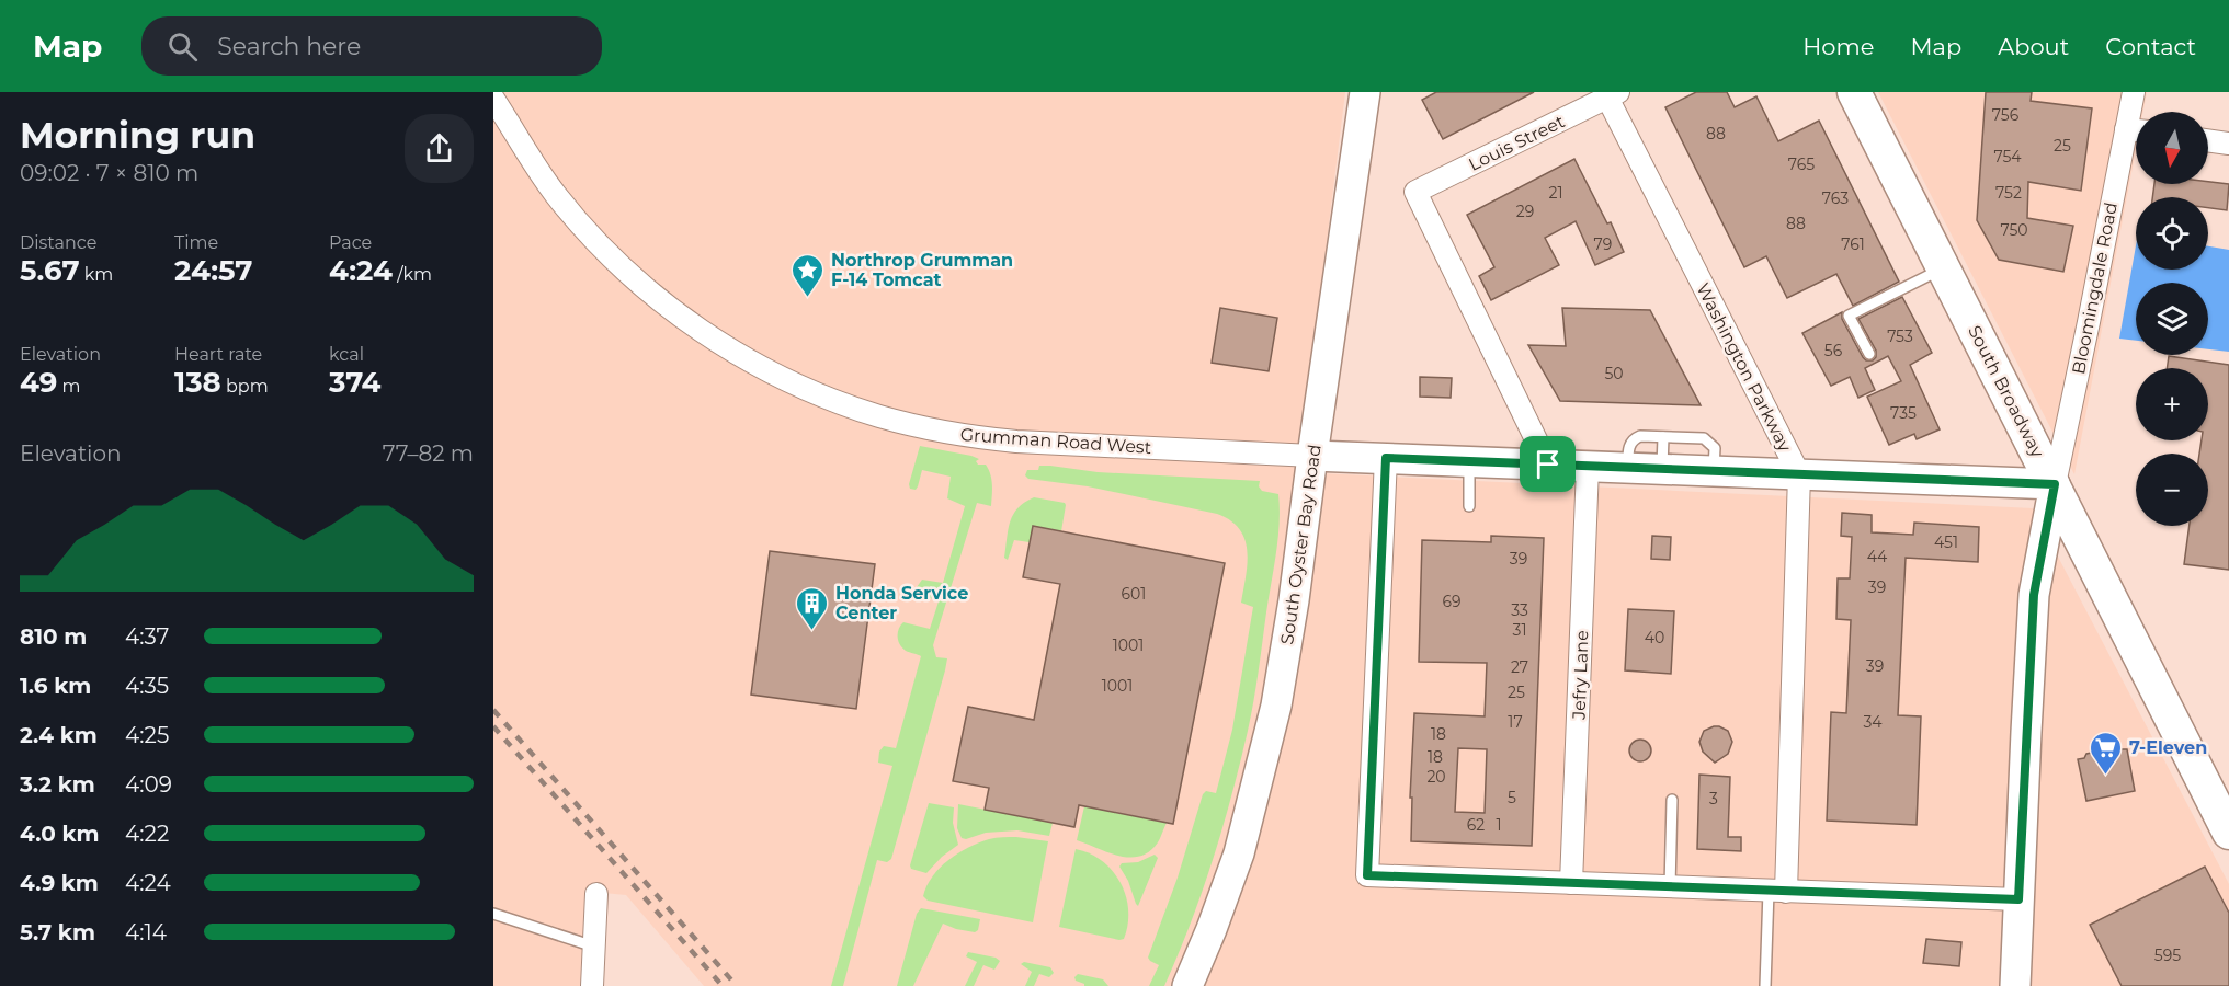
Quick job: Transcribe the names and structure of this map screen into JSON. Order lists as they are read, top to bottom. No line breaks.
{"streets":{"main road":["South Broadway"],"street":["Louis Street","Bloomingdale Road","Washington Parkway","Grumman Road West","South Oyster Bay Road","Jefry Lane"]},"crossings":[["Louis Street","Washington Parkway"],["Bloomingdale Road","South Broadway"],["Grumman Road West","South Oyster Bay Road"]],"places":{"place":["Northrop Grumman F-14 Tomcat"],"building":["Honda Service Center"],"supermarket":["7-Eleven"]},"house_numbers":["756","88","25","754","765","21","752","763","29","88","750","79","761","753","56","50","735","451","44","39","39","601","69","33","31","40","1001","39","27","1001","25","17","34","18","18","20","5","3","62","1","595"],"north":"bottom","page":{"header":"Map","search":"Search here","nav":["Home","Map","About","Contact"],"heading":["Morning run","09:02 · 7 × 810 m"],"map_buttons":["+","−"],"stats":[["Distance","5.67 km"],["Time","24:57"],["Pace","4:24 /km"],["Elevation","49 m"],["Heart rate","138 bpm"],["kcal","374"]],"chart":["Elevation","77–82 m"],"list":[{"name":"810 m","note":"4:37"},{"name":"1.6 km","note":"4:35"},{"name":"2.4 km","note":"4:25"},{"name":"3.2 km","note":"4:09"},{"name":"4.0 km","note":"4:22"},{"name":"4.9 km","note":"4:24"},{"name":"5.7 km","note":"4:14"}]}}
